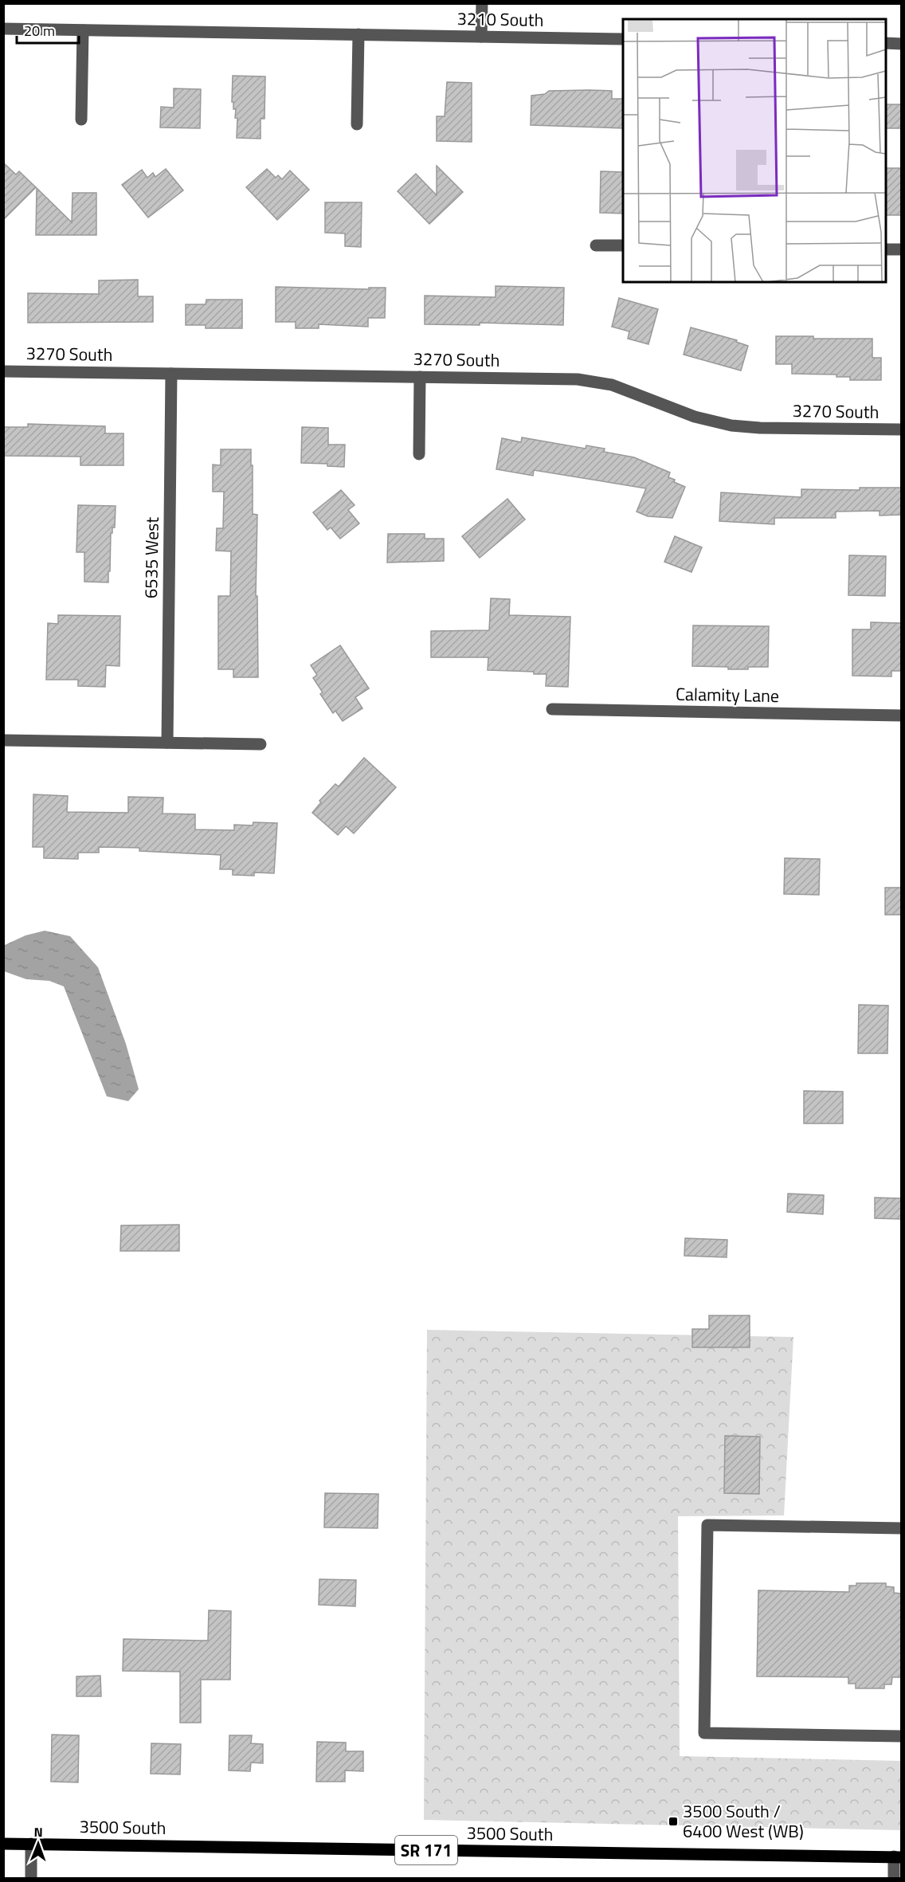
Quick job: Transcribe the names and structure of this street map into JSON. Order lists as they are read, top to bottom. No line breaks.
{"streets":{"main road":["3500 South","SR 171"],"street":["3210 South","3270 South","6535 West","Calamity Lane"]},"crossings":[["3270 South","6535 West"]],"places":{"transit":["3500 South / 6400 West (WB)"]},"scale_bar":"20 m","north":"top"}
